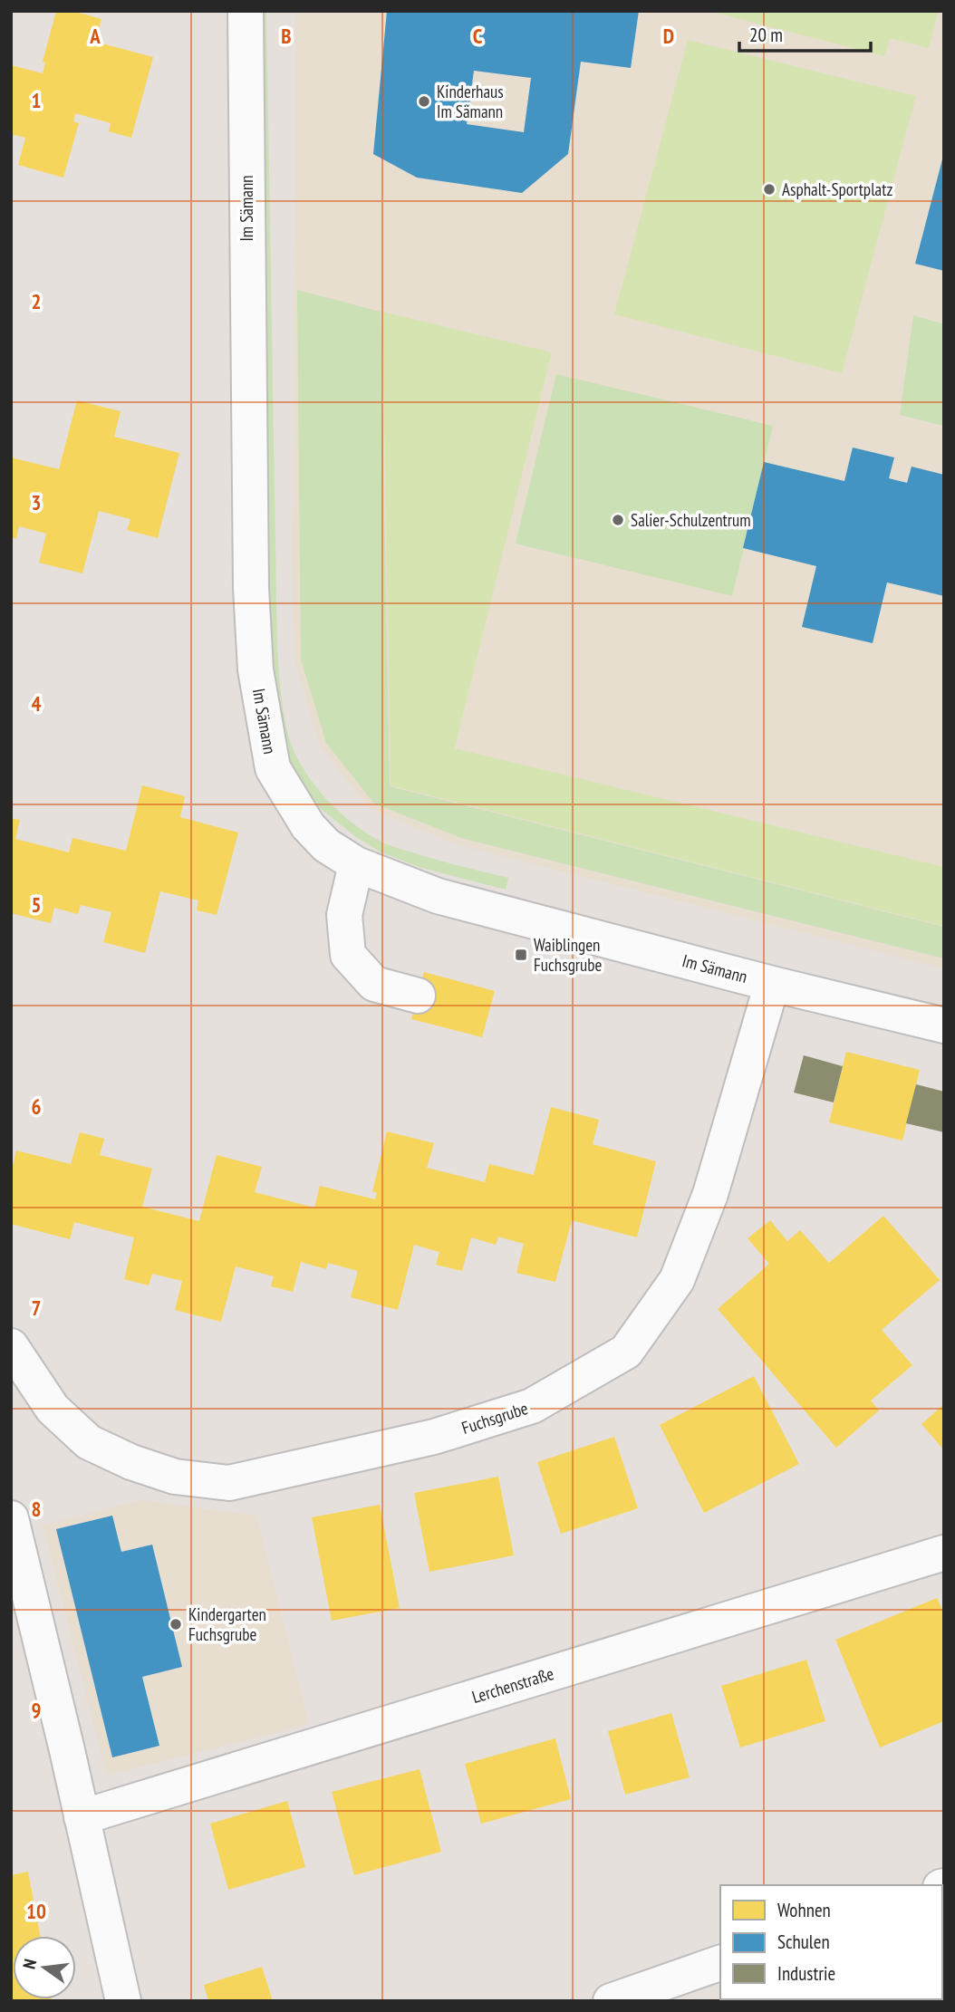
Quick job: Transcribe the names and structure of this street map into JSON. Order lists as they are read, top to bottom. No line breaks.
{"streets":{"street":["Im Sämann","Fuchsgrube","Lerchenstraße"]},"crossings":[["Im Sämann","Fuchsgrube"]],"places":{"other":["Kinderhaus Im Sämann","Asphalt-Sportplatz","Salier-Schulzentrum","Kindergarten Fuchsgrube"],"transit":["Waiblingen Fuchsgrube"]},"legend":["Wohnen","Schulen","Industrie"],"scale_bar":"20 m","north":"left","grid":{"columns":["A","B","C","D"],"rows":["1","2","3","4","5","6","7","8","9","10"]}}
